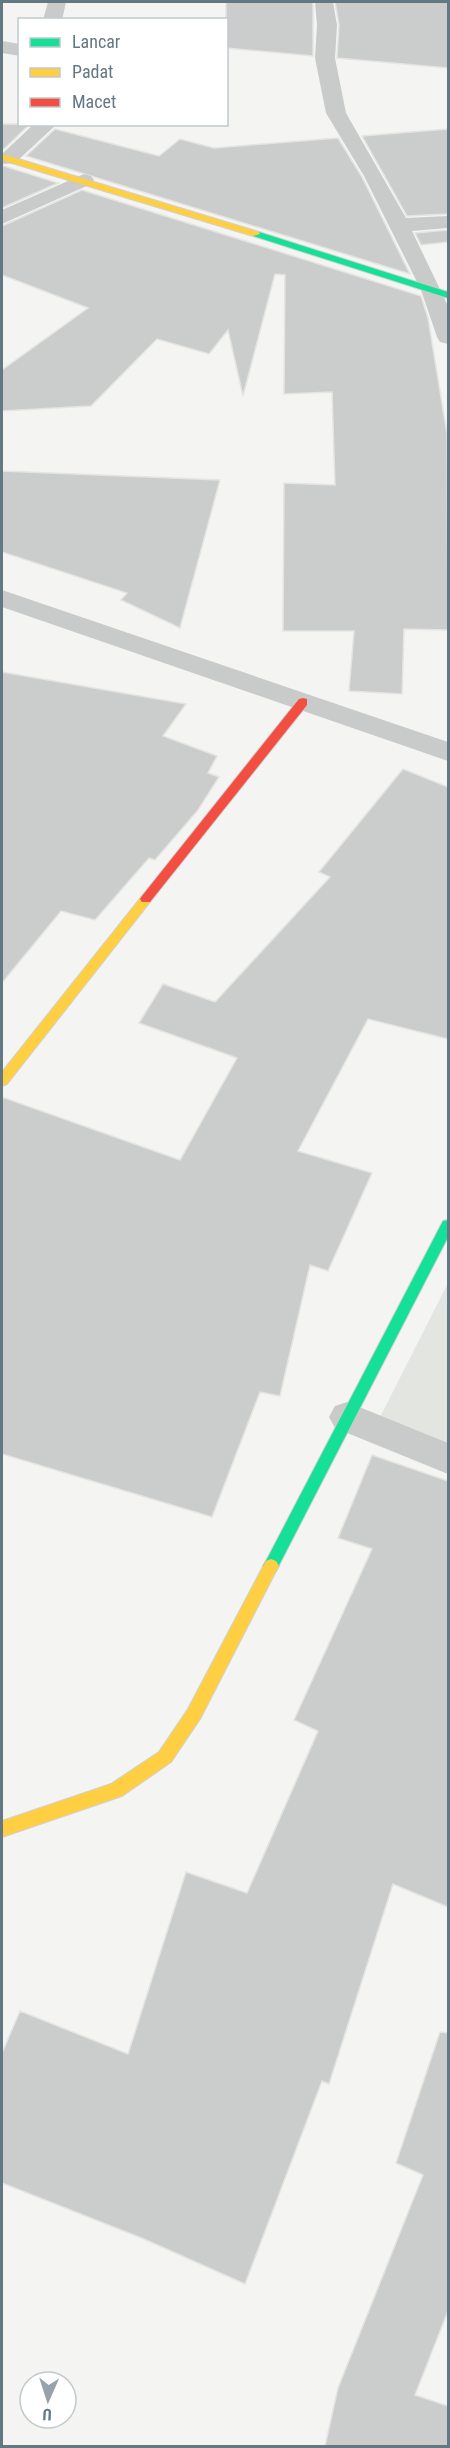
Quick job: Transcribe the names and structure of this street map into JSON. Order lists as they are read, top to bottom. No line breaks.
{"legend":["Lancar","Padat","Macet"],"north":"bottom"}
